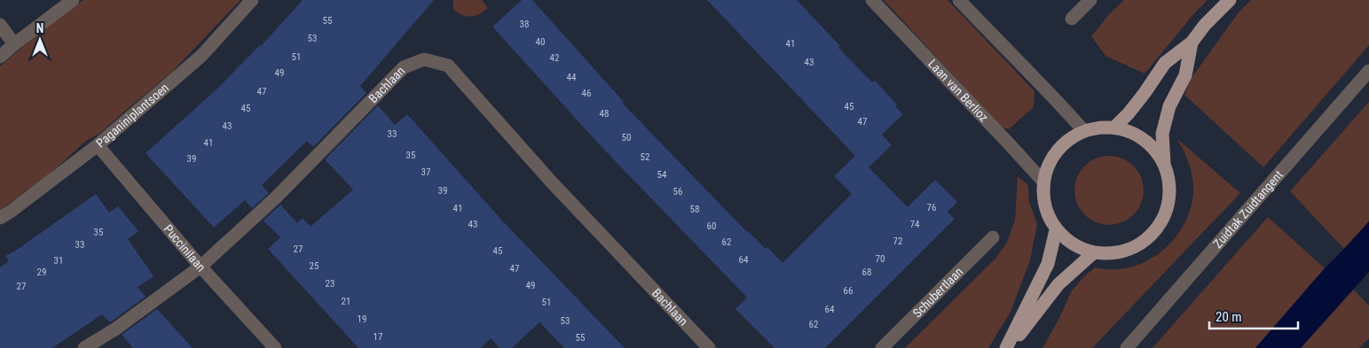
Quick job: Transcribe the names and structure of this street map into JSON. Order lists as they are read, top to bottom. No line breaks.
{"streets":{"street":["Bachlaan","Laan van Berlioz","Paganiniplantsoen","Zuidtak Zuidtangent","Puccinilaan","Schubertlaan"]},"crossings":[["Bachlaan","Puccinilaan"],["Paganiniplantsoen","Puccinilaan"]],"house_numbers":["55","38","53","40","41","51","42","43","49","44","47","46","45","45","48","47","43","33","50","41","35","52","39","37","54","39","56","76","41","58","43","74","60","35","72","62","33","27","45","70","64","31","25","47","29","68","23","49","27","66","21","51","64","19","53","62","17","55"],"scale_bar":"20 m","north":"top"}
